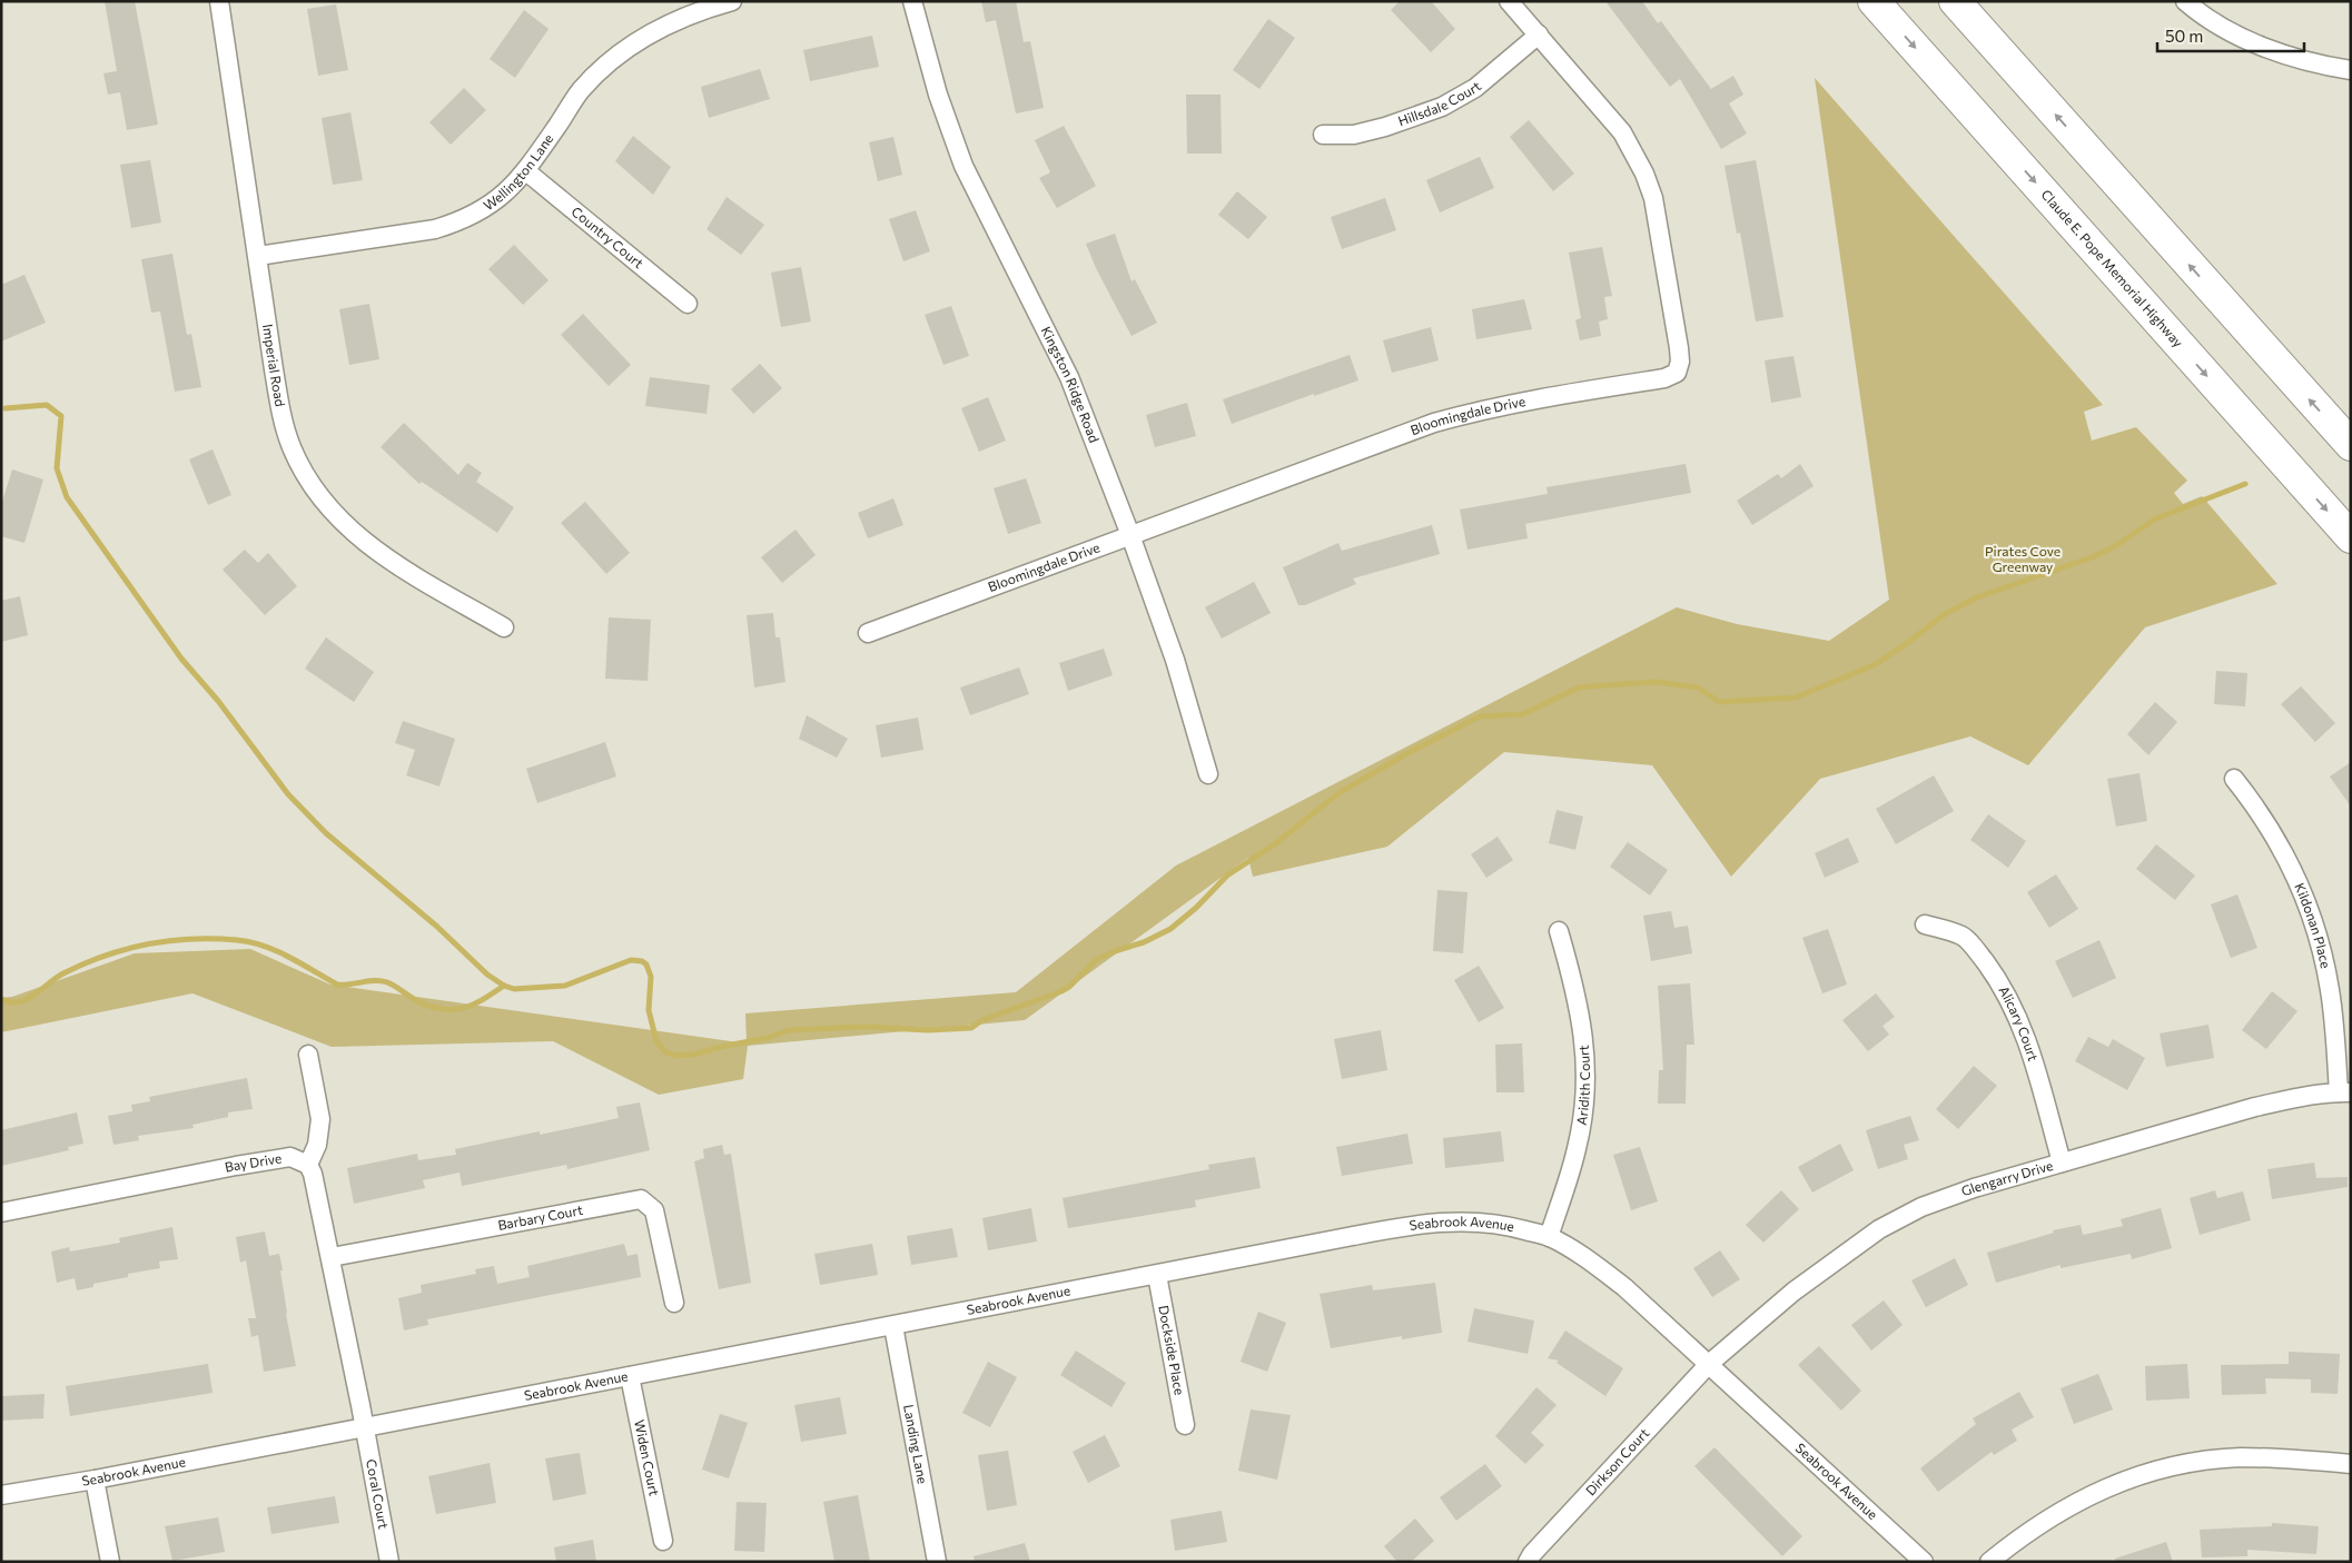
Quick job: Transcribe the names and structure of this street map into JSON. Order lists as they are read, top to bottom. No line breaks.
{"streets":{"highway":["Claude E. Pope Memorial Highway"],"street":["Hillsdale Court","Wellington Lane","Country Court","Imperial Road","Kingston Ridge Road","Bloomingdale Drive","Kildonan Place","Alicary Court","Aridith Court","Bay Drive","Glengarry Drive","Barbary Court","Seabrook Avenue","Dockside Place","Landing Lane","Widen Court","Dirkson Court","Coral Court"]},"crossings":[["Hillsdale Court","Bloomingdale Drive"],["Wellington Lane","Country Court"],["Wellington Lane","Imperial Road"],["Kingston Ridge Road","Bloomingdale Drive"],["Kildonan Place","Glengarry Drive"],["Alicary Court","Glengarry Drive"],["Aridith Court","Seabrook Avenue"],["Glengarry Drive","Seabrook Avenue"],["Glengarry Drive","Dirkson Court"],["Seabrook Avenue","Dockside Place"],["Seabrook Avenue","Landing Lane"],["Seabrook Avenue","Widen Court"],["Seabrook Avenue","Dirkson Court"],["Seabrook Avenue","Coral Court"]],"parks":["Pirates Cove Greenway"],"scale_bar":"50 m"}
